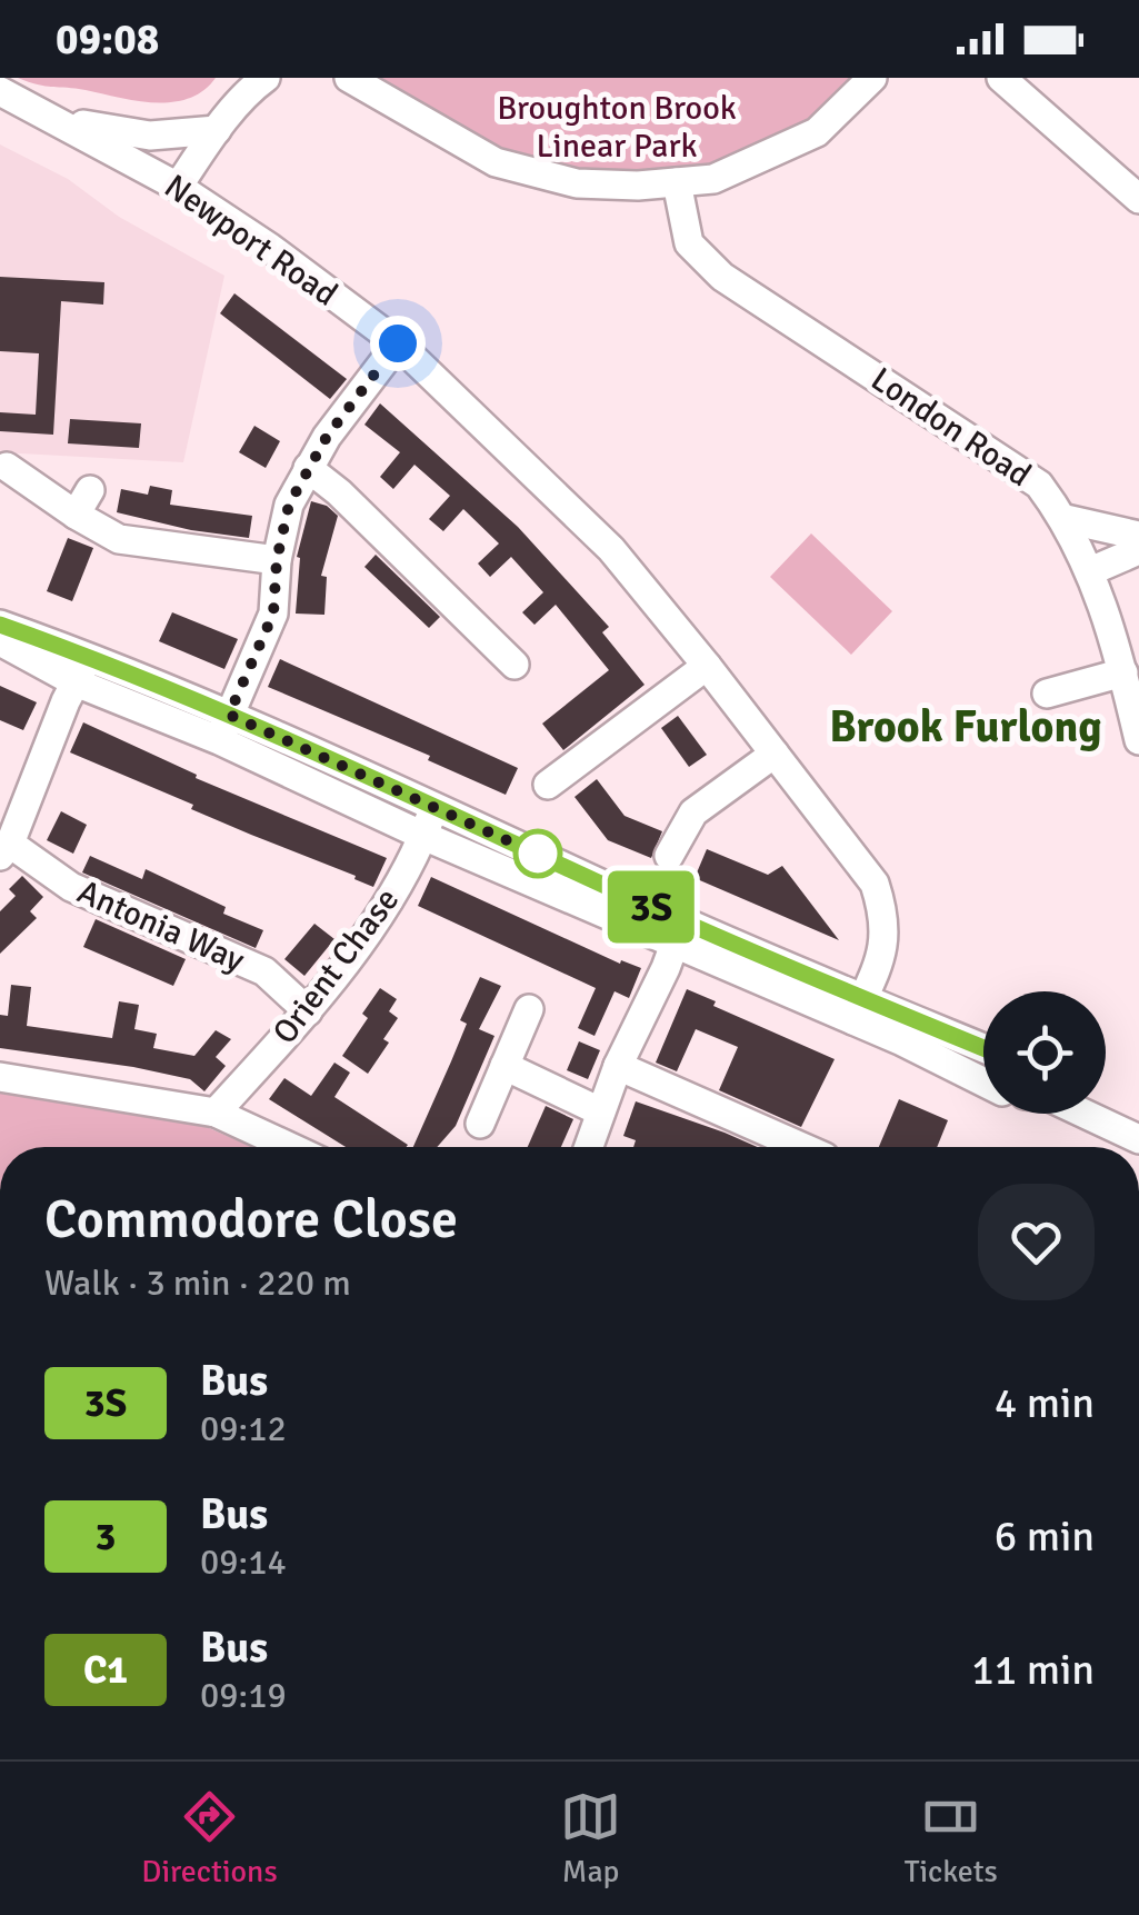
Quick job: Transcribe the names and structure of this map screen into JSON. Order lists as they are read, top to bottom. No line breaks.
{"streets":{"street":["Newport Road","London Road","Antonia Way","Orient Chase"]},"crossings":[["Antonia Way","Orient Chase"]],"districts":["Brook Furlong"],"parks":["Broughton Brook Linear Park"],"lines":["bus line 3S"],"page":{"status":"09:08","on_map":"3S","heading":["Commodore Close","Walk · 3 min · 220 m"],"list":[{"mark":"3S","name":"Bus","note":"09:12","value":"4 min"},{"mark":"3","name":"Bus","note":"09:14","value":"6 min"},{"mark":"C1","name":"Bus","note":"09:19","value":"11 min"}],"tabs":["Directions","Map","Tickets"]}}
